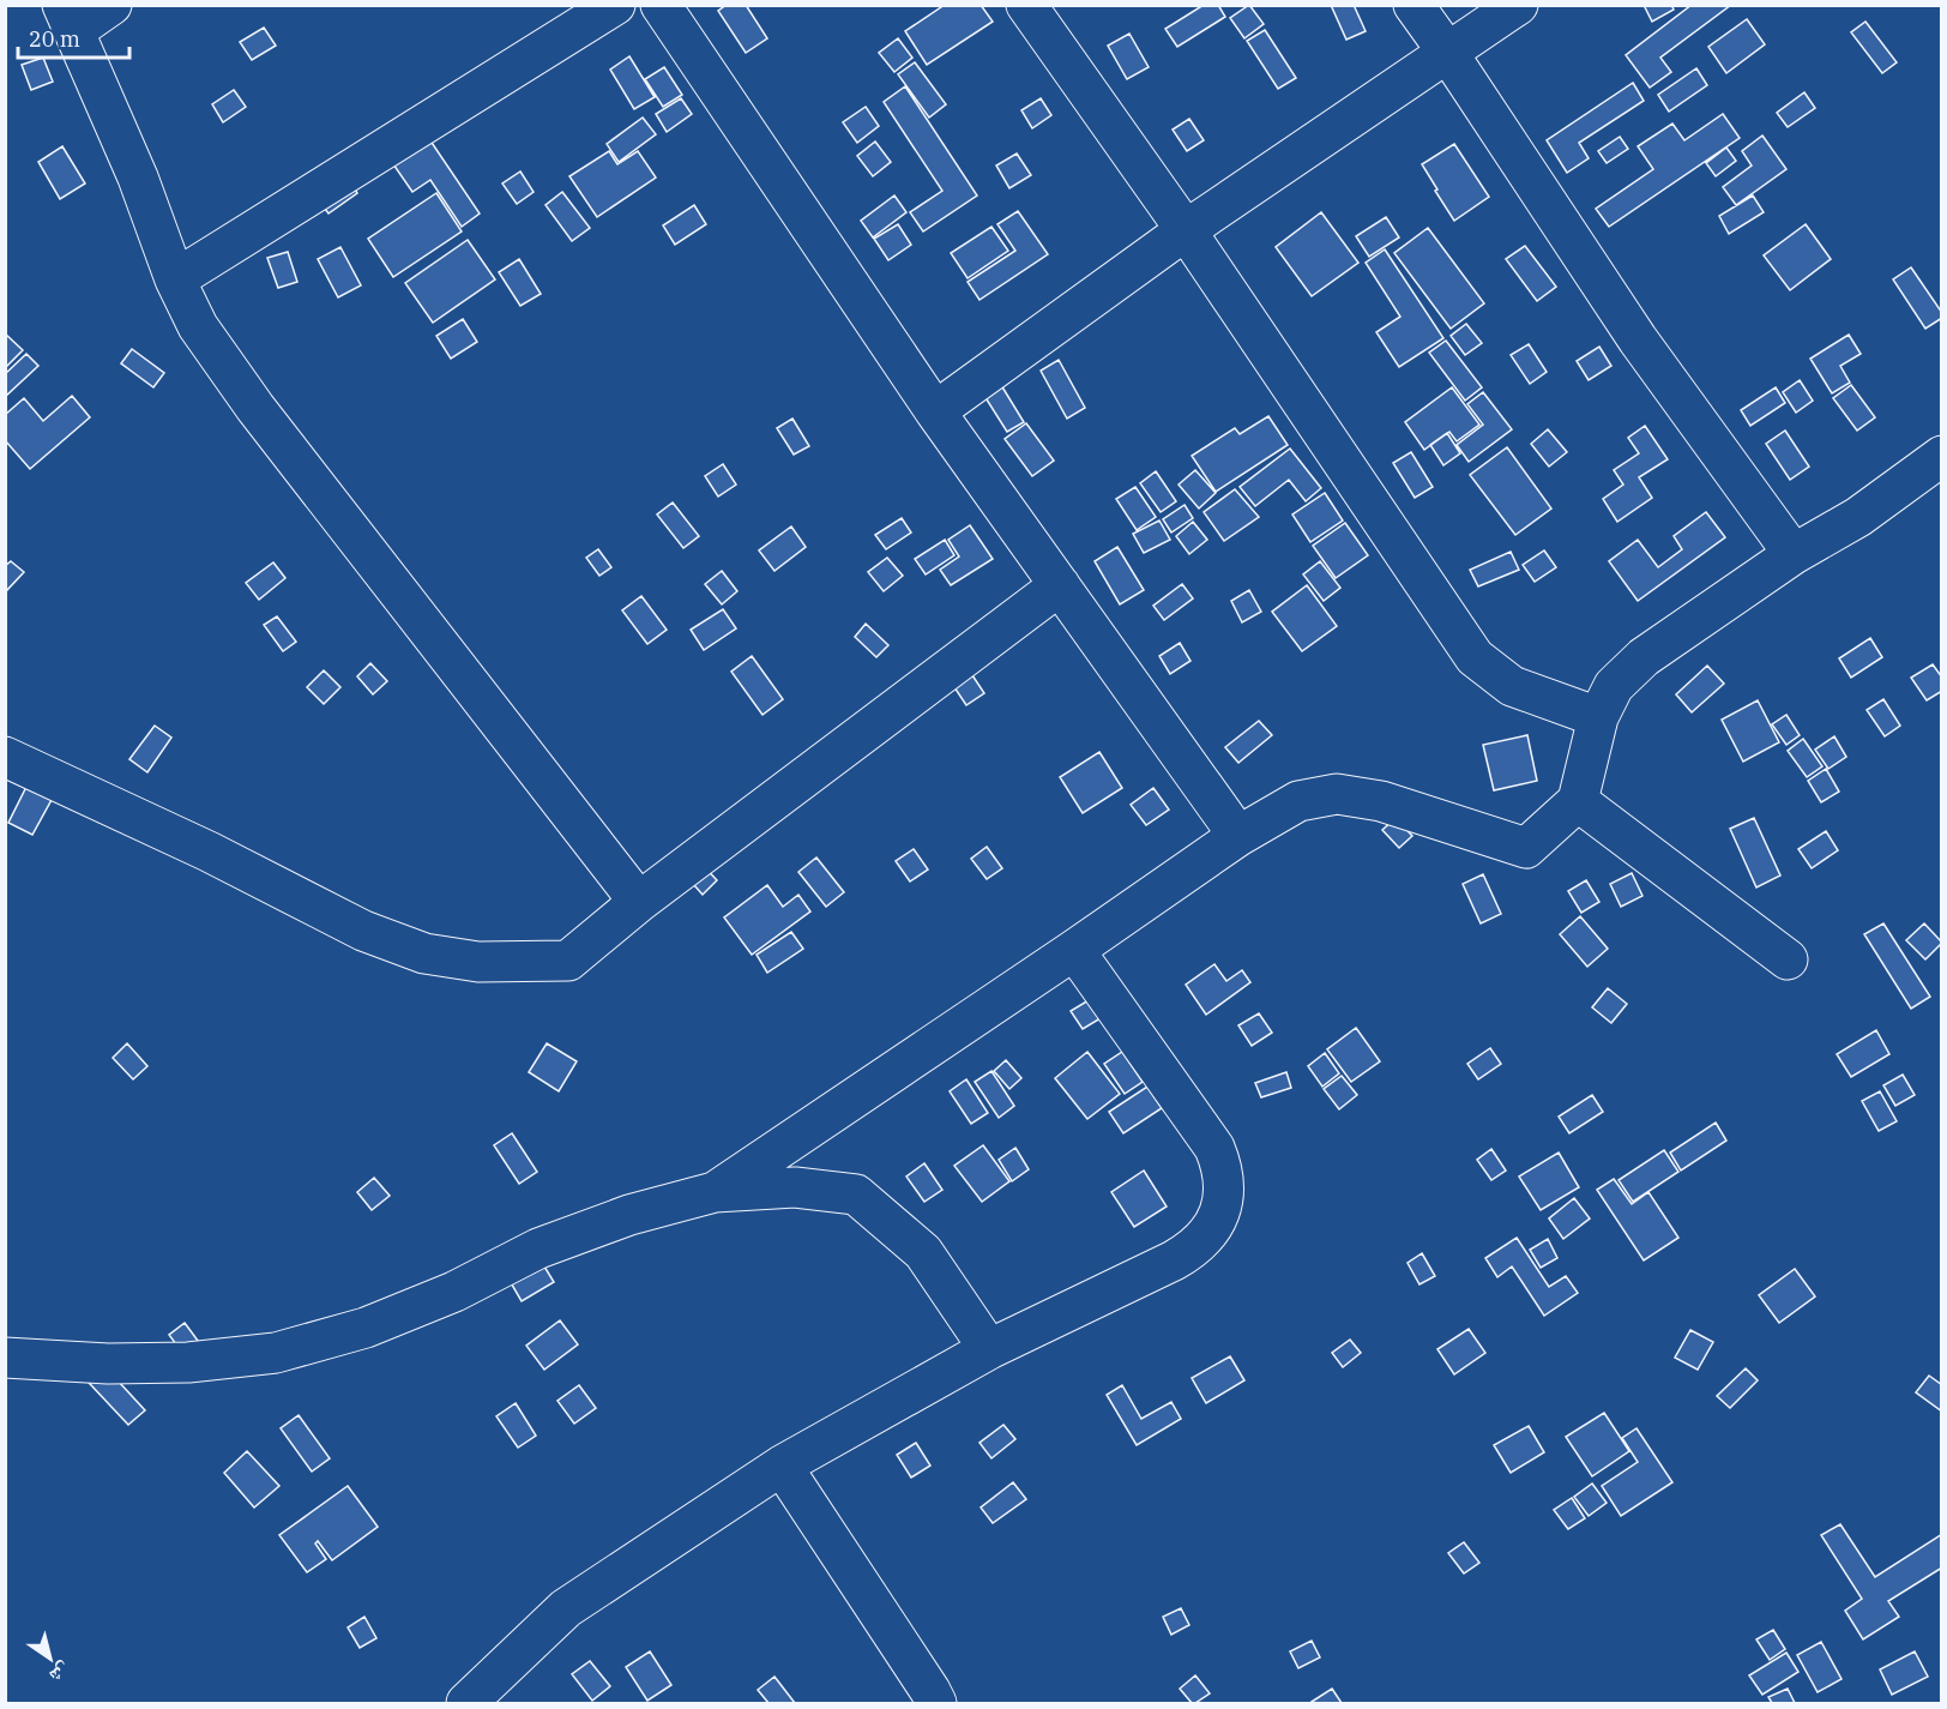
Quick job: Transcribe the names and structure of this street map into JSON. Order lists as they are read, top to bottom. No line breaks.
{"scale_bar":"20 m","north":"bottom right"}
